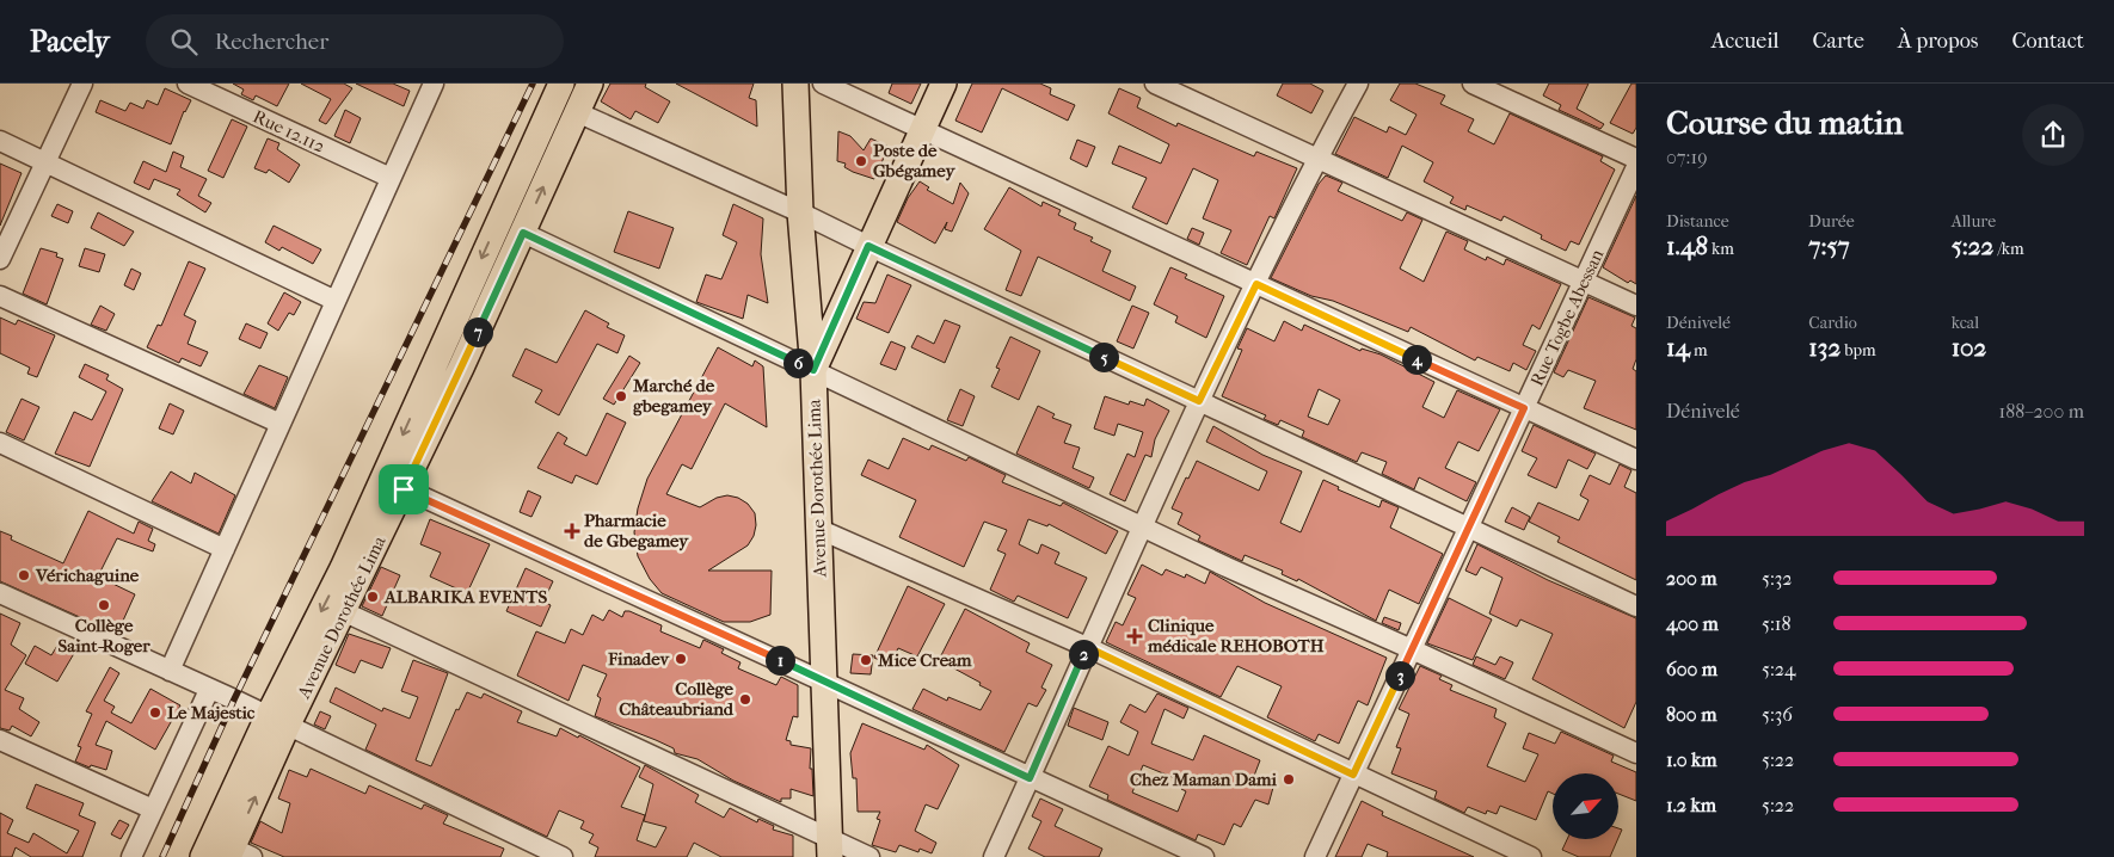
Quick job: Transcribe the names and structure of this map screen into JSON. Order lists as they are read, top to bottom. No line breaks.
{"streets":{"main road":["Avenue Dorothée Lima"],"street":["Rue 12.112","Rue Togbe Abessan"]},"places":{"other":["Poste de Gbégamey","Marché de gbegamey","Vérichaguine","ALBARIKA EVENTS","Collège Saint-Roger","Finadev","Mice Cream","Collège Châteaubriand","Le Majestic","Chez Maman Dami"],"health":["Pharmacie de Gbegamey","Clinique médicale REHOBOTH"]},"north":"top right","page":{"header":"Pacely","search":"Rechercher","nav":["Accueil","Carte","À propos","Contact"],"heading":["Course du matin","07:19"],"stats":[["Distance","1.48 km"],["Durée","7:57"],["Allure","5:22 /km"],["Dénivelé","14 m"],["Cardio","132 bpm"],["kcal","102"]],"pins":["7","5","4","6","2","1","3"],"chart":["Dénivelé","188–200 m"],"list":[{"name":"200 m","note":"5:32"},{"name":"400 m","note":"5:18"},{"name":"600 m","note":"5:24"},{"name":"800 m","note":"5:36"},{"name":"1.0 km","note":"5:22"},{"name":"1.2 km","note":"5:22"}]}}
